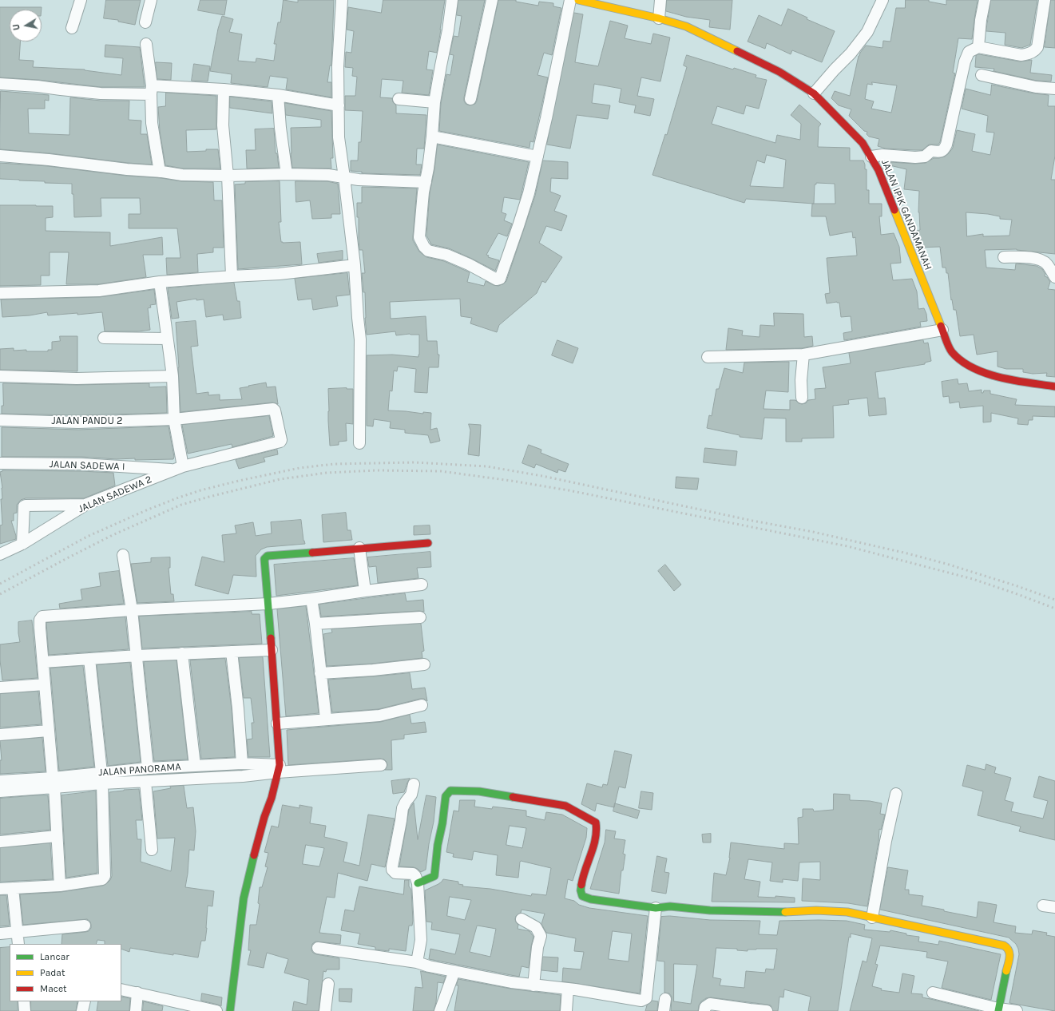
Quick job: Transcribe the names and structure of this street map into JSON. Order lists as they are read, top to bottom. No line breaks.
{"streets":{"street":["JALAN IPIK GANDAMANAH","JALAN PANDU 2","JALAN SADEWA I","JALAN SADEWA 2","JALAN PANORAMA"]},"crossings":[["JALAN PANDU 2","JALAN SADEWA I"],["JALAN PANDU 2","JALAN SADEWA 2"],["JALAN SADEWA I","JALAN SADEWA 2"]],"legend":["Lancar","Padat","Macet"],"north":"left"}
